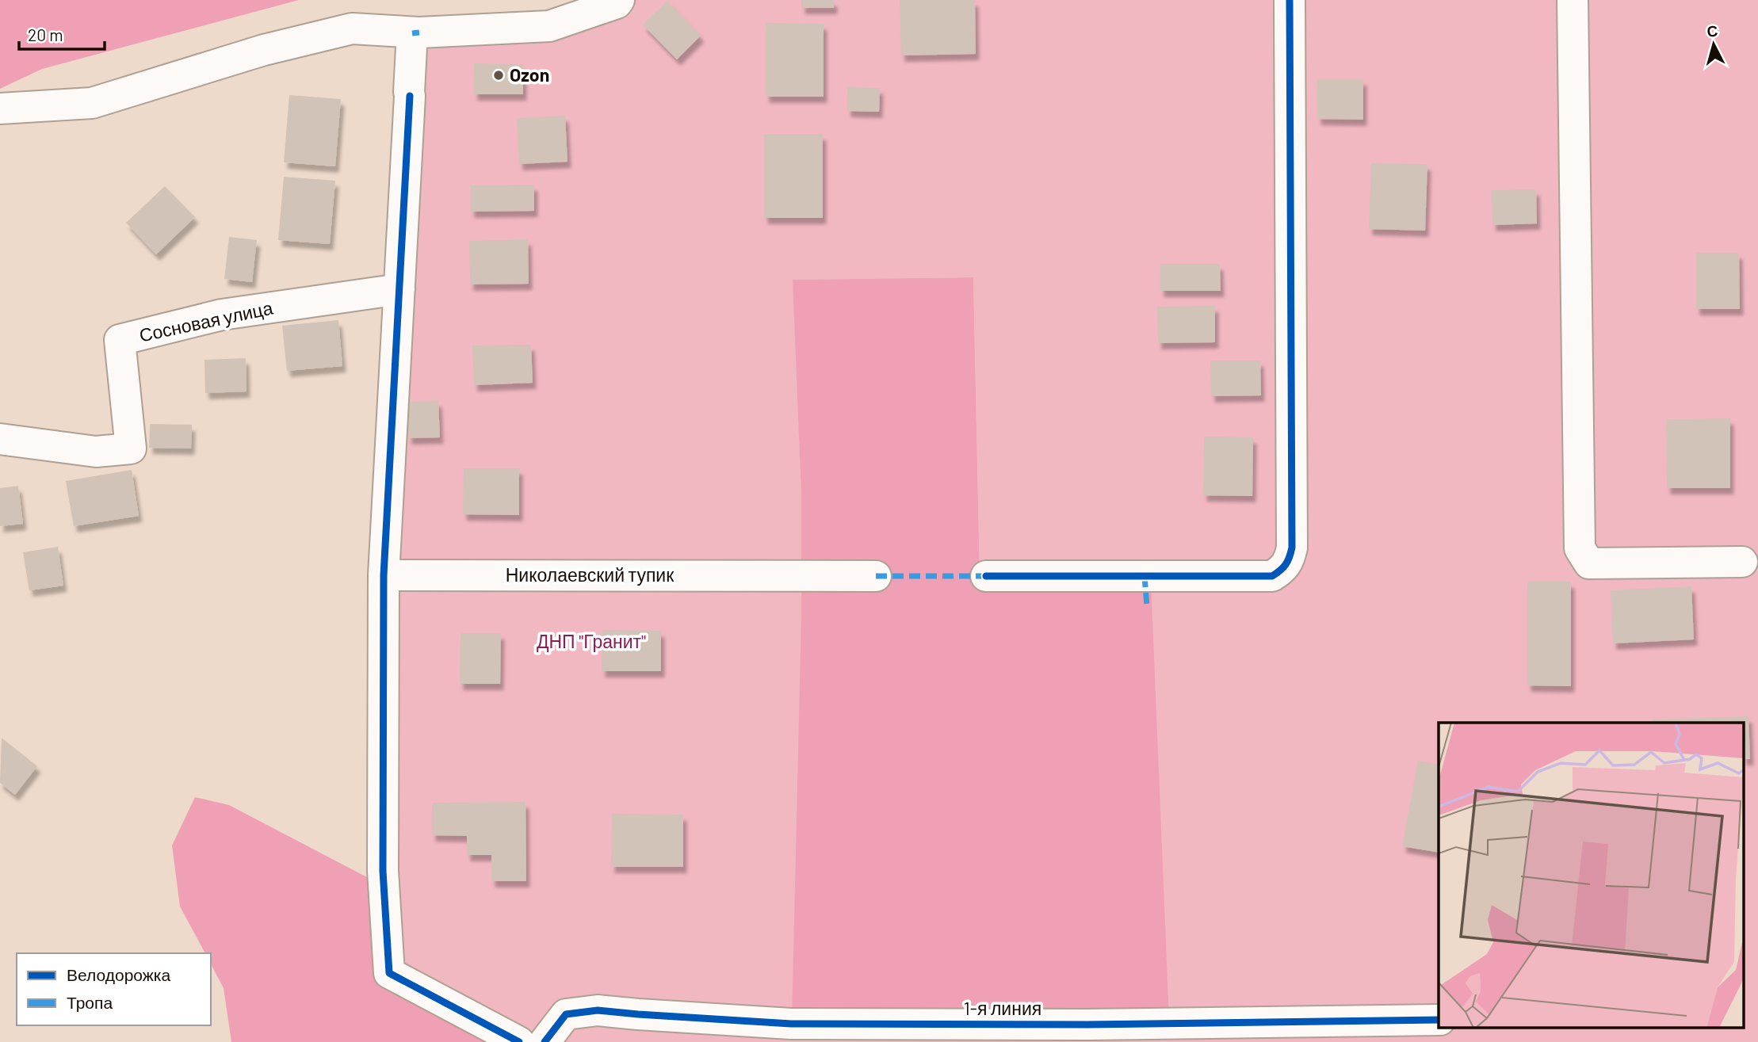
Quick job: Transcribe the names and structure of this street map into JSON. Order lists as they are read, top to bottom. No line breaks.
{"streets":{"street":["Сосновая улица","Николаевский тупик","1-я линия"]},"parks":["ДНП \"Гранит\""],"places":["Ozon"],"legend":["Велодорожка","Тропа"],"scale_bar":"20 m","north":"top"}
